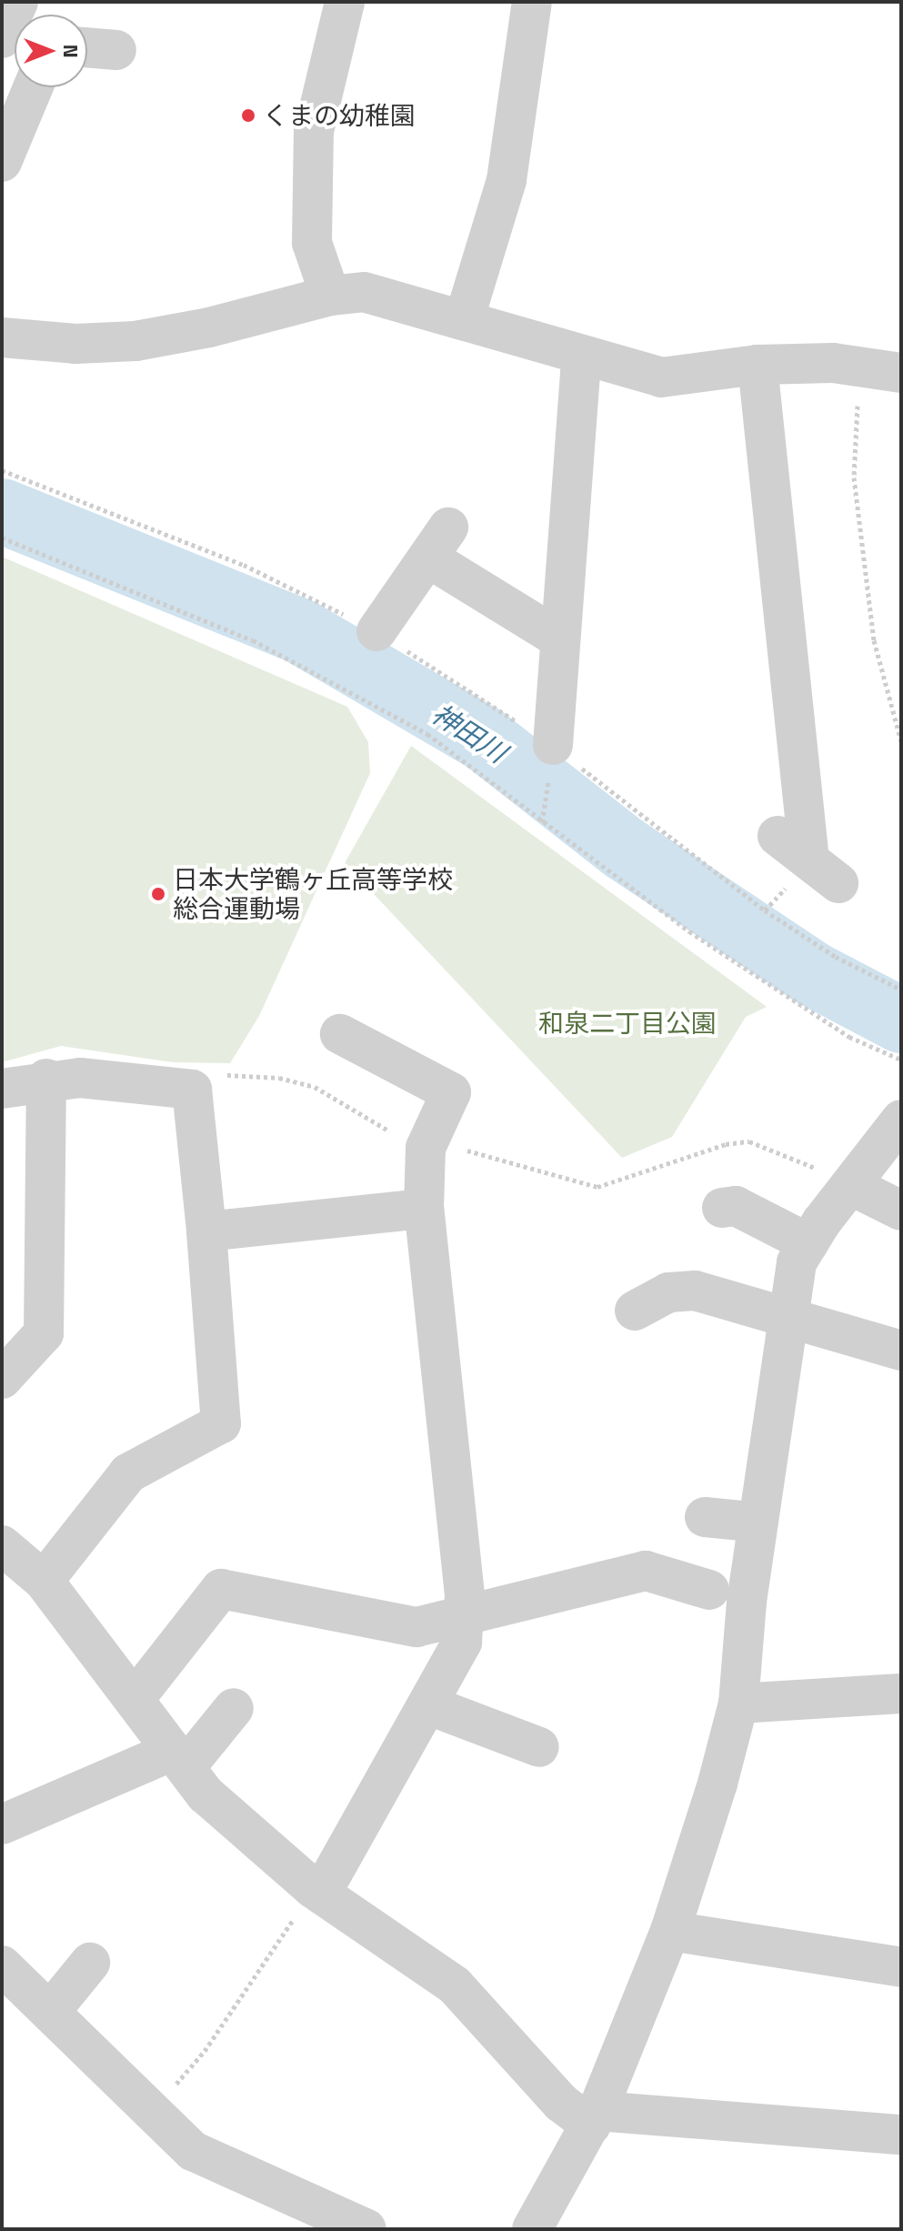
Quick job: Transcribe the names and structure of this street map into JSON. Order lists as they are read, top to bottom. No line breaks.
{"water":["神田川"],"parks":["和泉二丁目公園"],"places":["くまの幼稚園","日本大学鶴ヶ丘高等学校 総合運動場"],"north":"right"}
